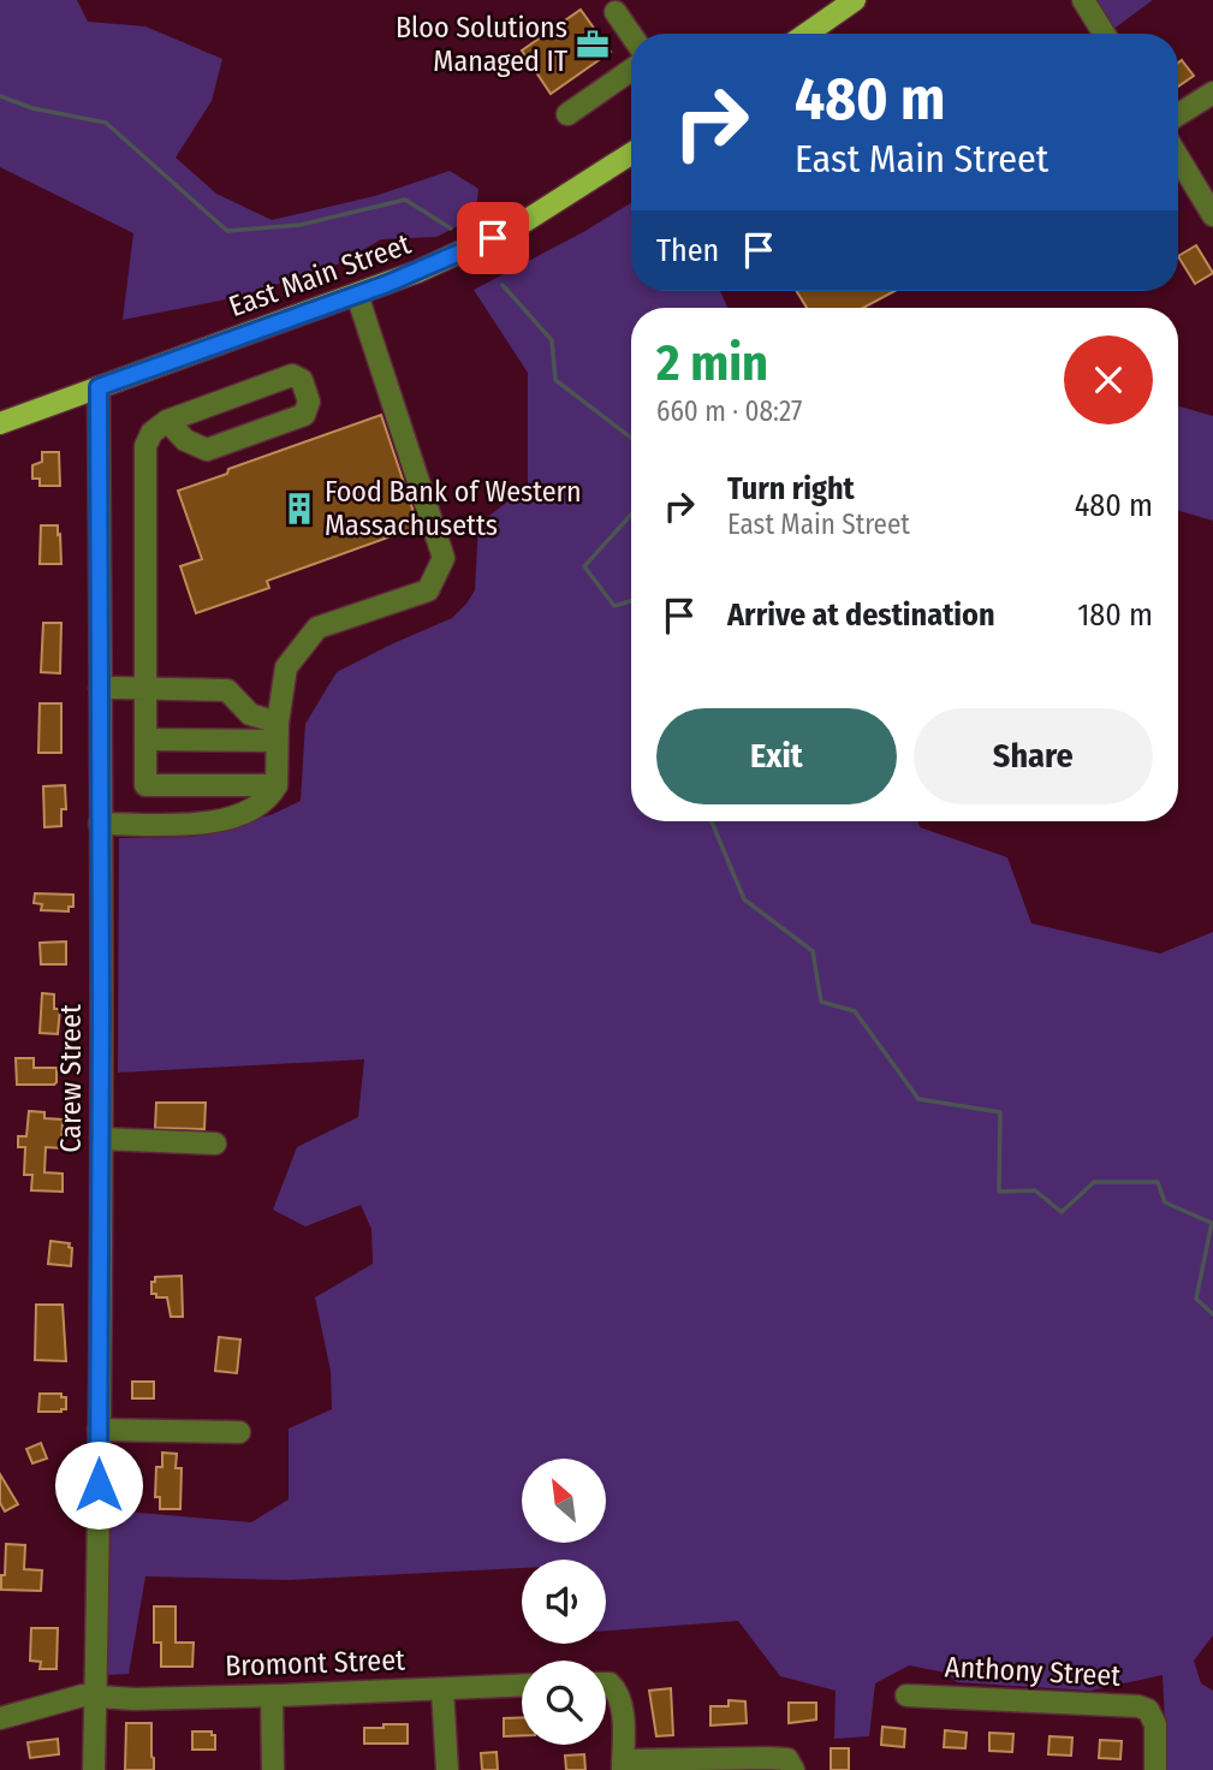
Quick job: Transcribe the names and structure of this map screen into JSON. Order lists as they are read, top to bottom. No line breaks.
{"streets":{"main road":["East Main Street"],"street":["Carew Street","Bromont Street","Anthony Street"]},"crossings":[["East Main Street","Carew Street"],["Carew Street","Bromont Street"]],"places":{"office":["Bloo Solutions Managed IT"],"building":["Food Bank of Western Massachusetts"]},"north":"top left","page":{"turn":["480 m","East Main Street"],"then":"Then","heading":["2 min","660 m · 08:27"],"list":[{"name":"Turn right","note":"East Main Street","value":"480 m"},{"name":"Arrive at destination","value":"180 m"}],"buttons":["Exit","Share"]}}
